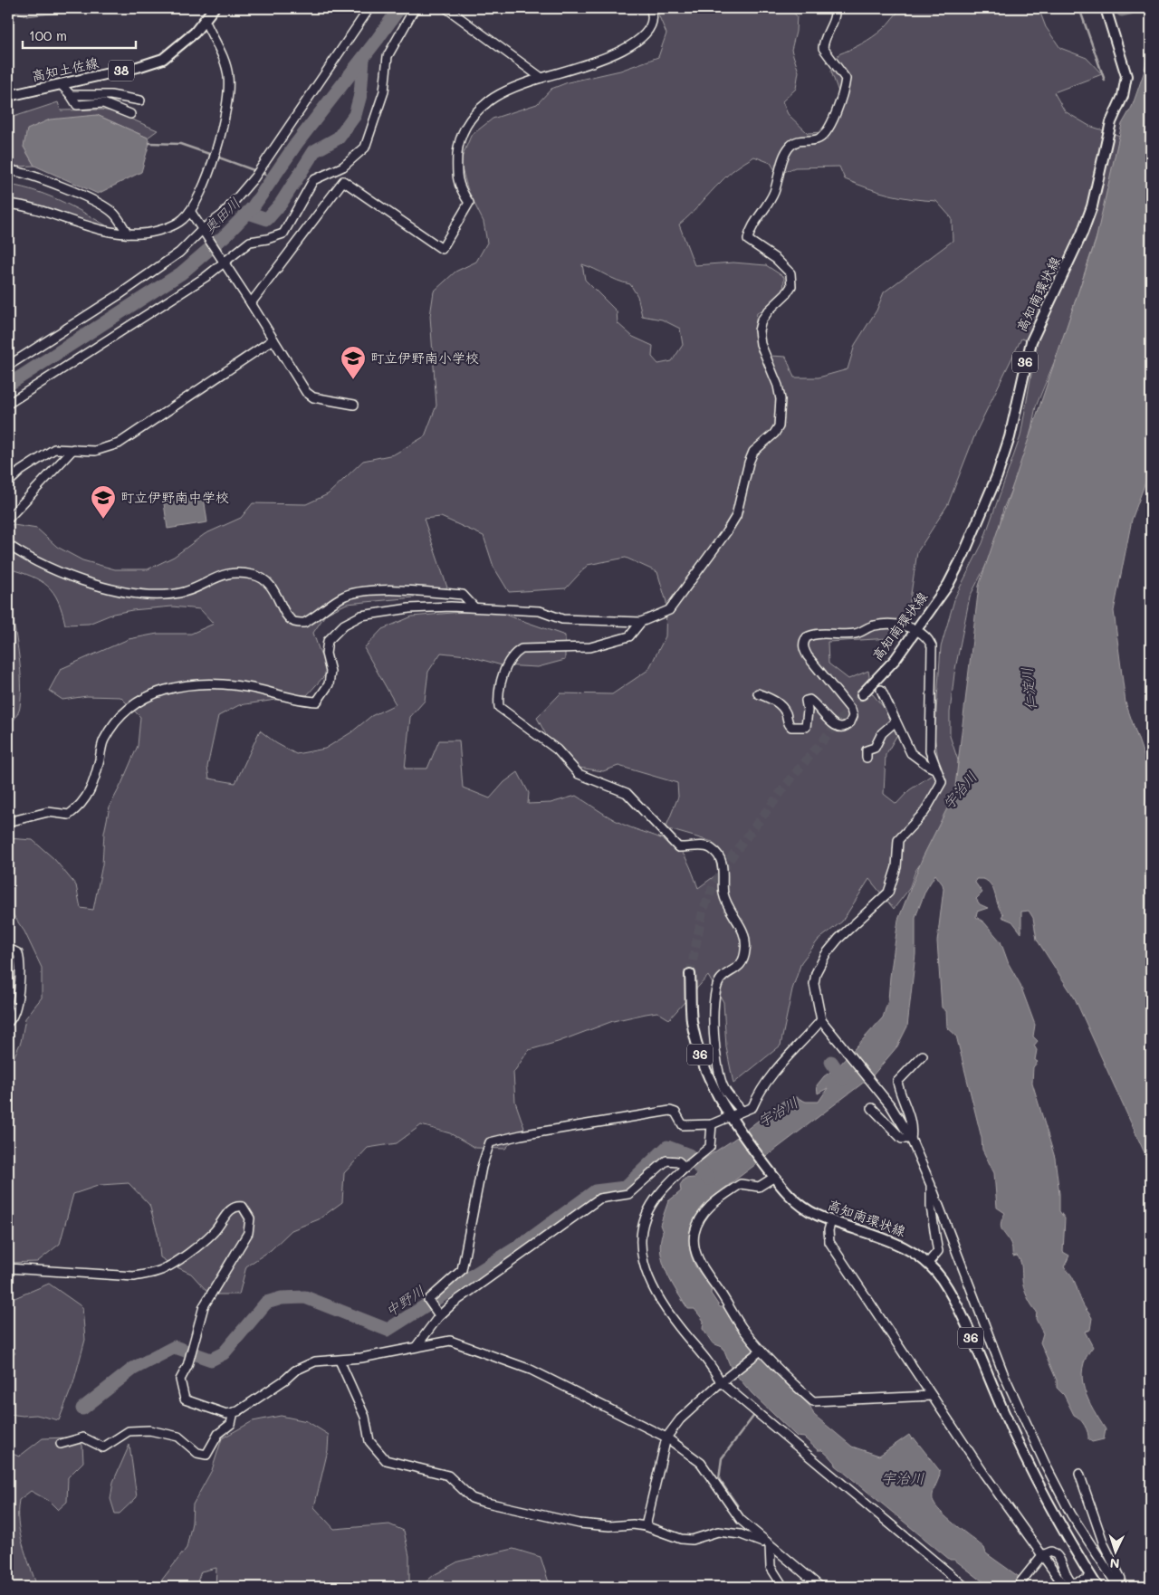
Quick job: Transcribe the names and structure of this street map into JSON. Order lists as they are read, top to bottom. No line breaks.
{"streets":{"main road":["高知土佐線","38","高知南環状線","36"]},"water":["奥田川","仁淀川","宇治川","中野川"],"places":{"school or university":["町立伊野南小学校","町立伊野南中学校"]},"scale_bar":"100 m","north":"bottom"}
